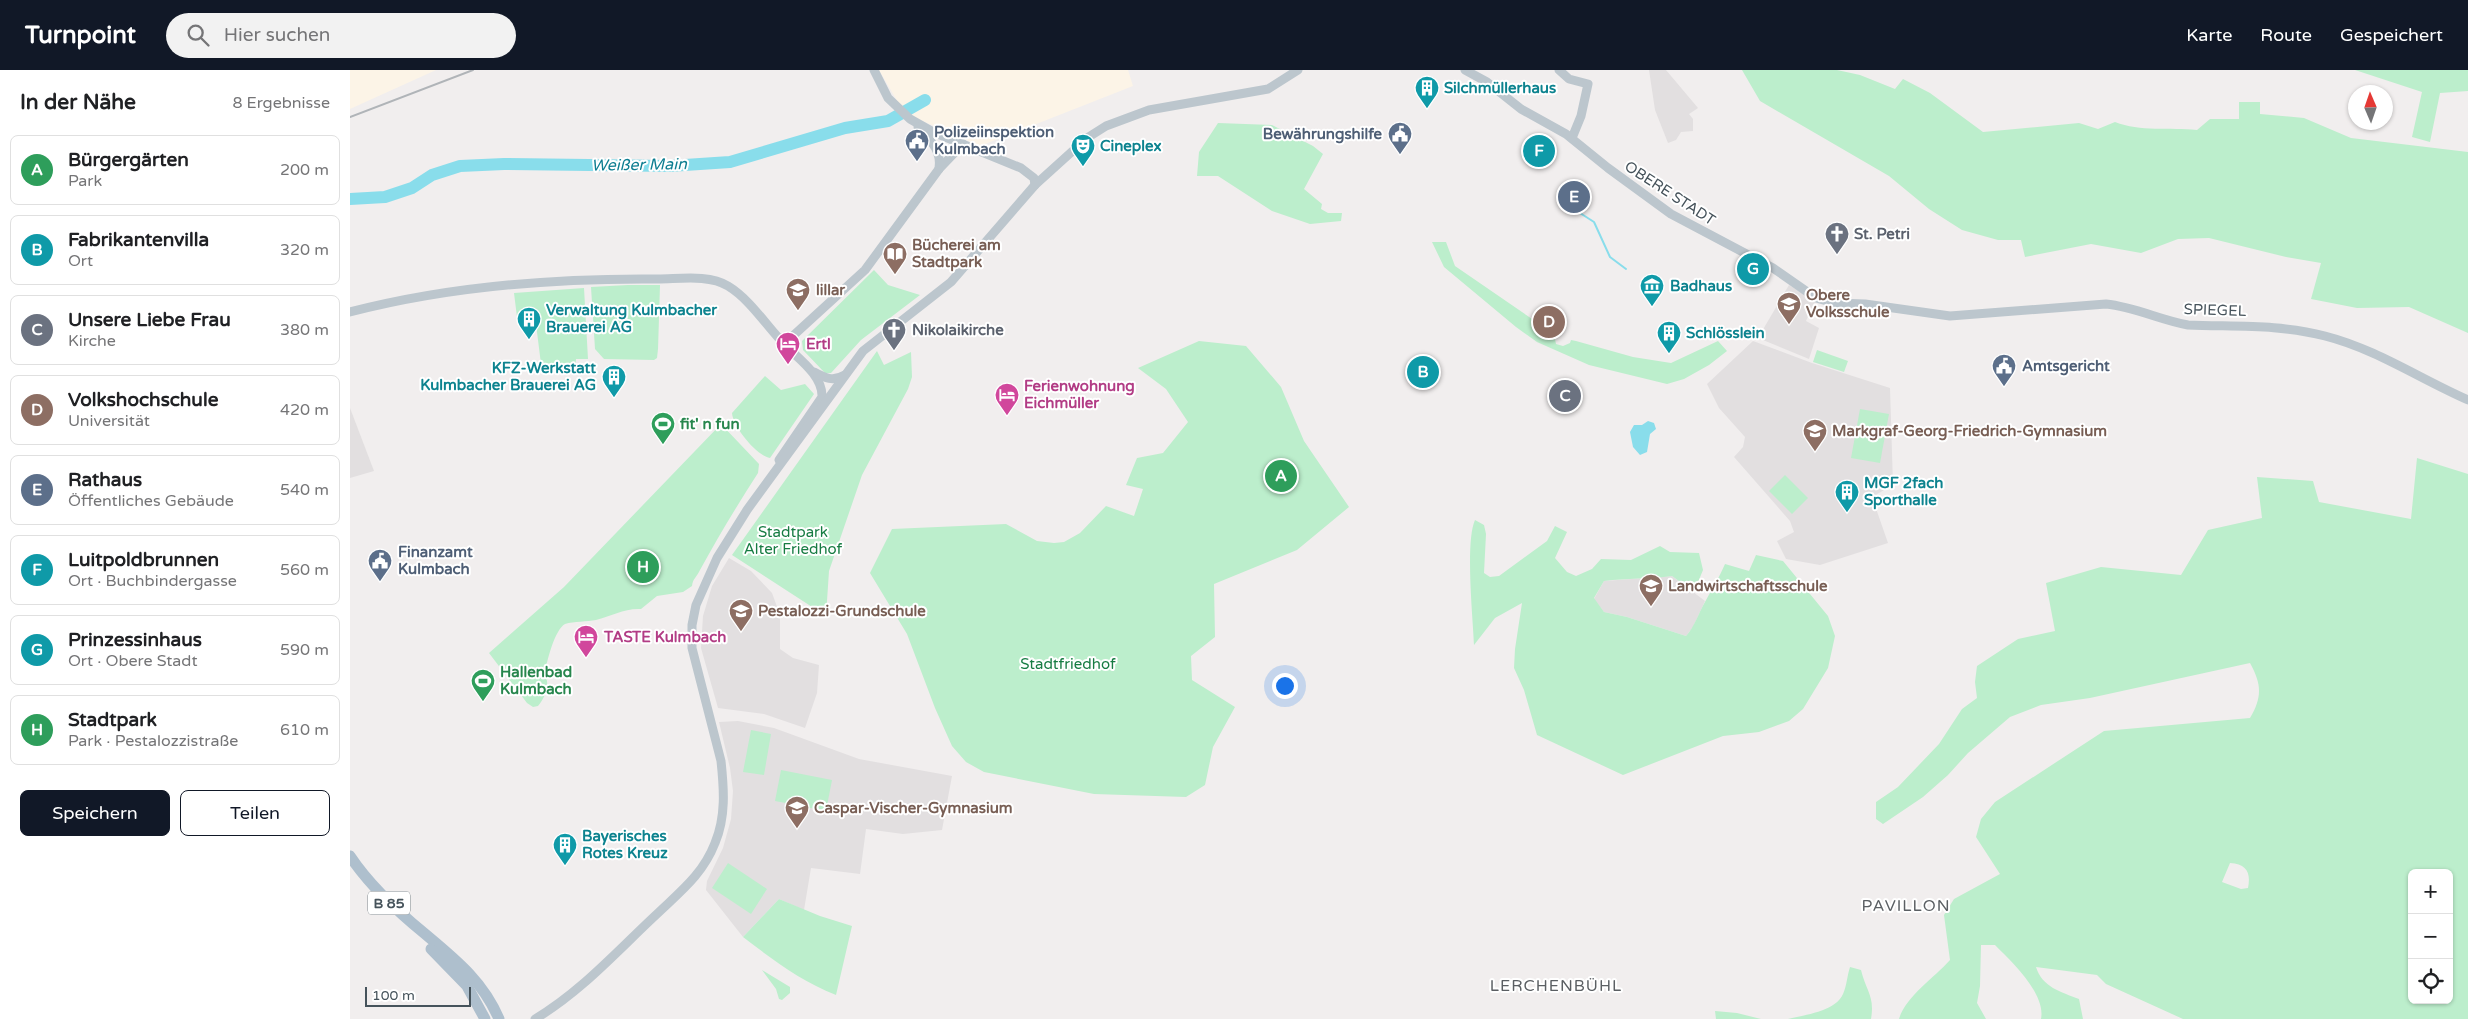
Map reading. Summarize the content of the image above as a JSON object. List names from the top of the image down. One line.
{"streets":{"main road":["B 85"],"street":["OBERE STADT","SPIEGEL"]},"crossings":[["OBERE STADT","SPIEGEL"]],"districts":["PAVILLON","LERCHENBÜHL"],"water":["Weißer Main"],"parks":["Stadtpark Alter Friedhof","Stadtfriedhof"],"places":{"building":["Silchmüllerhaus","Verwaltung Kulmbacher Brauerei AG","Schlösslein","KFZ-Werkstatt Kulmbacher Brauerei AG","MGF 2fach Sporthalle","Bayerisches Rotes Kreuz"],"public building":["Bewährungshilfe","Polizeiinspektion Kulmbach","Amtsgericht","Finanzamt Kulmbach"],"theatre":["Cineplex"],"church":["St. Petri","Nikolaikirche"],"library":["Bücherei am Stadtpark"],"museum":["Badhaus"],"school or university":["lillar","Obere Volksschule","Markgraf-Georg-Friedrich-Gymnasium","Landwirtschaftsschule","Pestalozzi-Grundschule","Caspar-Vischer-Gymnasium"],"hotel":["Ertl","Ferienwohnung Eichmüller","TASTE Kulmbach"],"sports":["fit' n fun","Hallenbad Kulmbach"]},"scale_bar":"100 m","north":"top","page":{"header":"Turnpoint","search":"Hier suchen","nav":["Karte","Route","Gespeichert"],"heading":["In der Nähe","8 Ergebnisse"],"pins":["F","E","G","D","B","C","A","H"],"list":[{"mark":"A","name":"Bürgergärten","note":"Park","value":"200 m"},{"mark":"B","name":"Fabrikantenvilla","note":"Ort","value":"320 m"},{"mark":"C","name":"Unsere Liebe Frau","note":"Kirche","value":"380 m"},{"mark":"D","name":"Volkshochschule","note":"Universität","value":"420 m"},{"mark":"E","name":"Rathaus","note":"Öffentliches Gebäude","value":"540 m"},{"mark":"F","name":"Luitpoldbrunnen","note":"Ort · Buchbindergasse","value":"560 m"},{"mark":"G","name":"Prinzessinhaus","note":"Ort · Obere Stadt","value":"590 m"},{"mark":"H","name":"Stadtpark","note":"Park · Pestalozzistraße","value":"610 m"}],"buttons":["Speichern","Teilen"],"map_buttons":["+","−"],"scale":"100 m"}}
